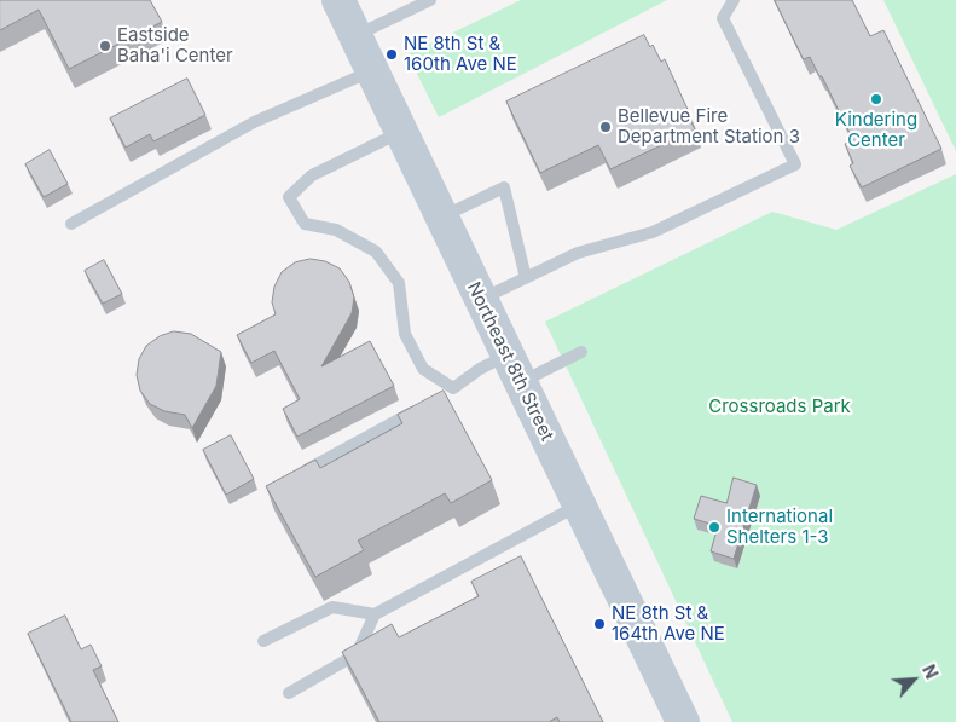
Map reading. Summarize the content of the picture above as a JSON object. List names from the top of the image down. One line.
{"streets":{"main road":["Northeast 8th Street"]},"parks":["Crossroads Park"],"places":["Eastside Baha'i Center","NE 8th St & 160th Ave NE","Kindering Center","Bellevue Fire Department Station 3","International Shelters 1-3","NE 8th St & 164th Ave NE"],"north":"top right"}
